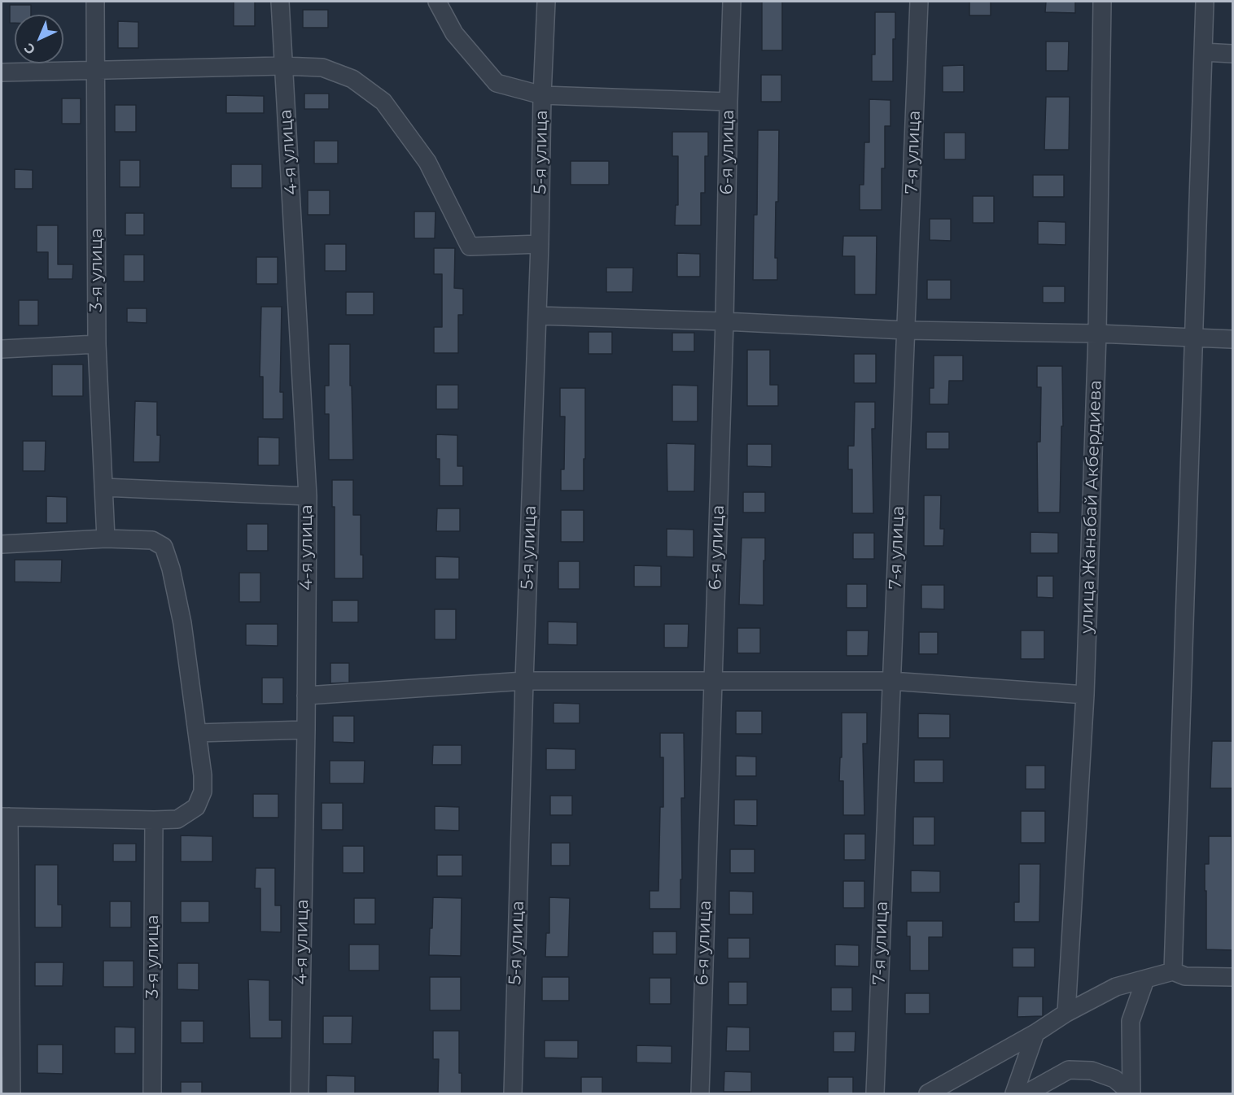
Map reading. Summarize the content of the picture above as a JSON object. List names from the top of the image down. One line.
{"streets":{"street":["4-я улица","5-я улица","6-я улица","7-я улица","3-я улица","улица Жанабай Акбердиева"]},"north":"bottom left"}
